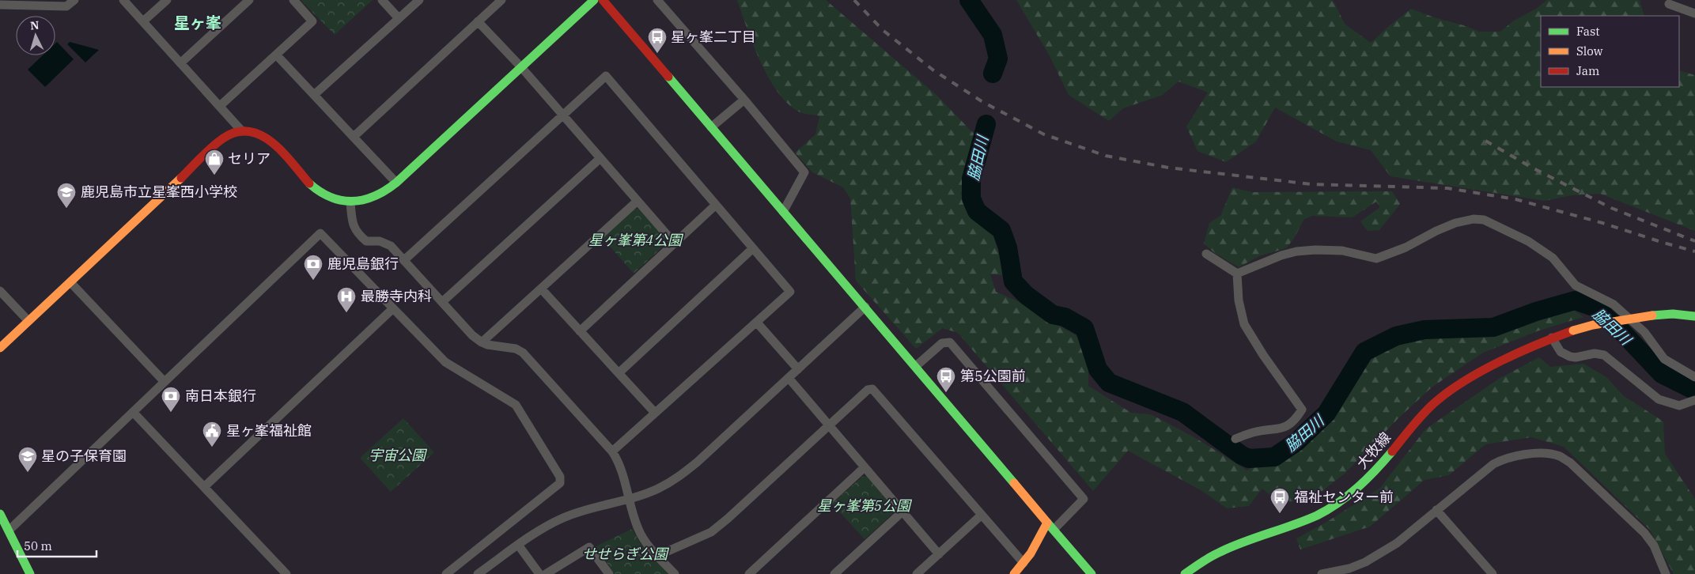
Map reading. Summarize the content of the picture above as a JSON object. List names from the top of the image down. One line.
{"streets":{"street":["大牧線"]},"districts":["星ヶ峯"],"water":["脇田川"],"parks":["星ヶ峯第4公園","宇宙公園","星ヶ峯第5公園","せせらぎ公園"],"places":{"bus stop":["星ヶ峯二丁目","第5公園前","福祉センター前"],"shop":["セリア"],"school or university":["鹿児島市立星峯西小学校","星の子保育園"],"bank":["鹿児島銀行","南日本銀行"],"hospital":["最勝寺内科"],"public building":["星ヶ峯福祉館"]},"legend":["Fast","Slow","Jam"],"scale_bar":"50 m","north":"top"}
